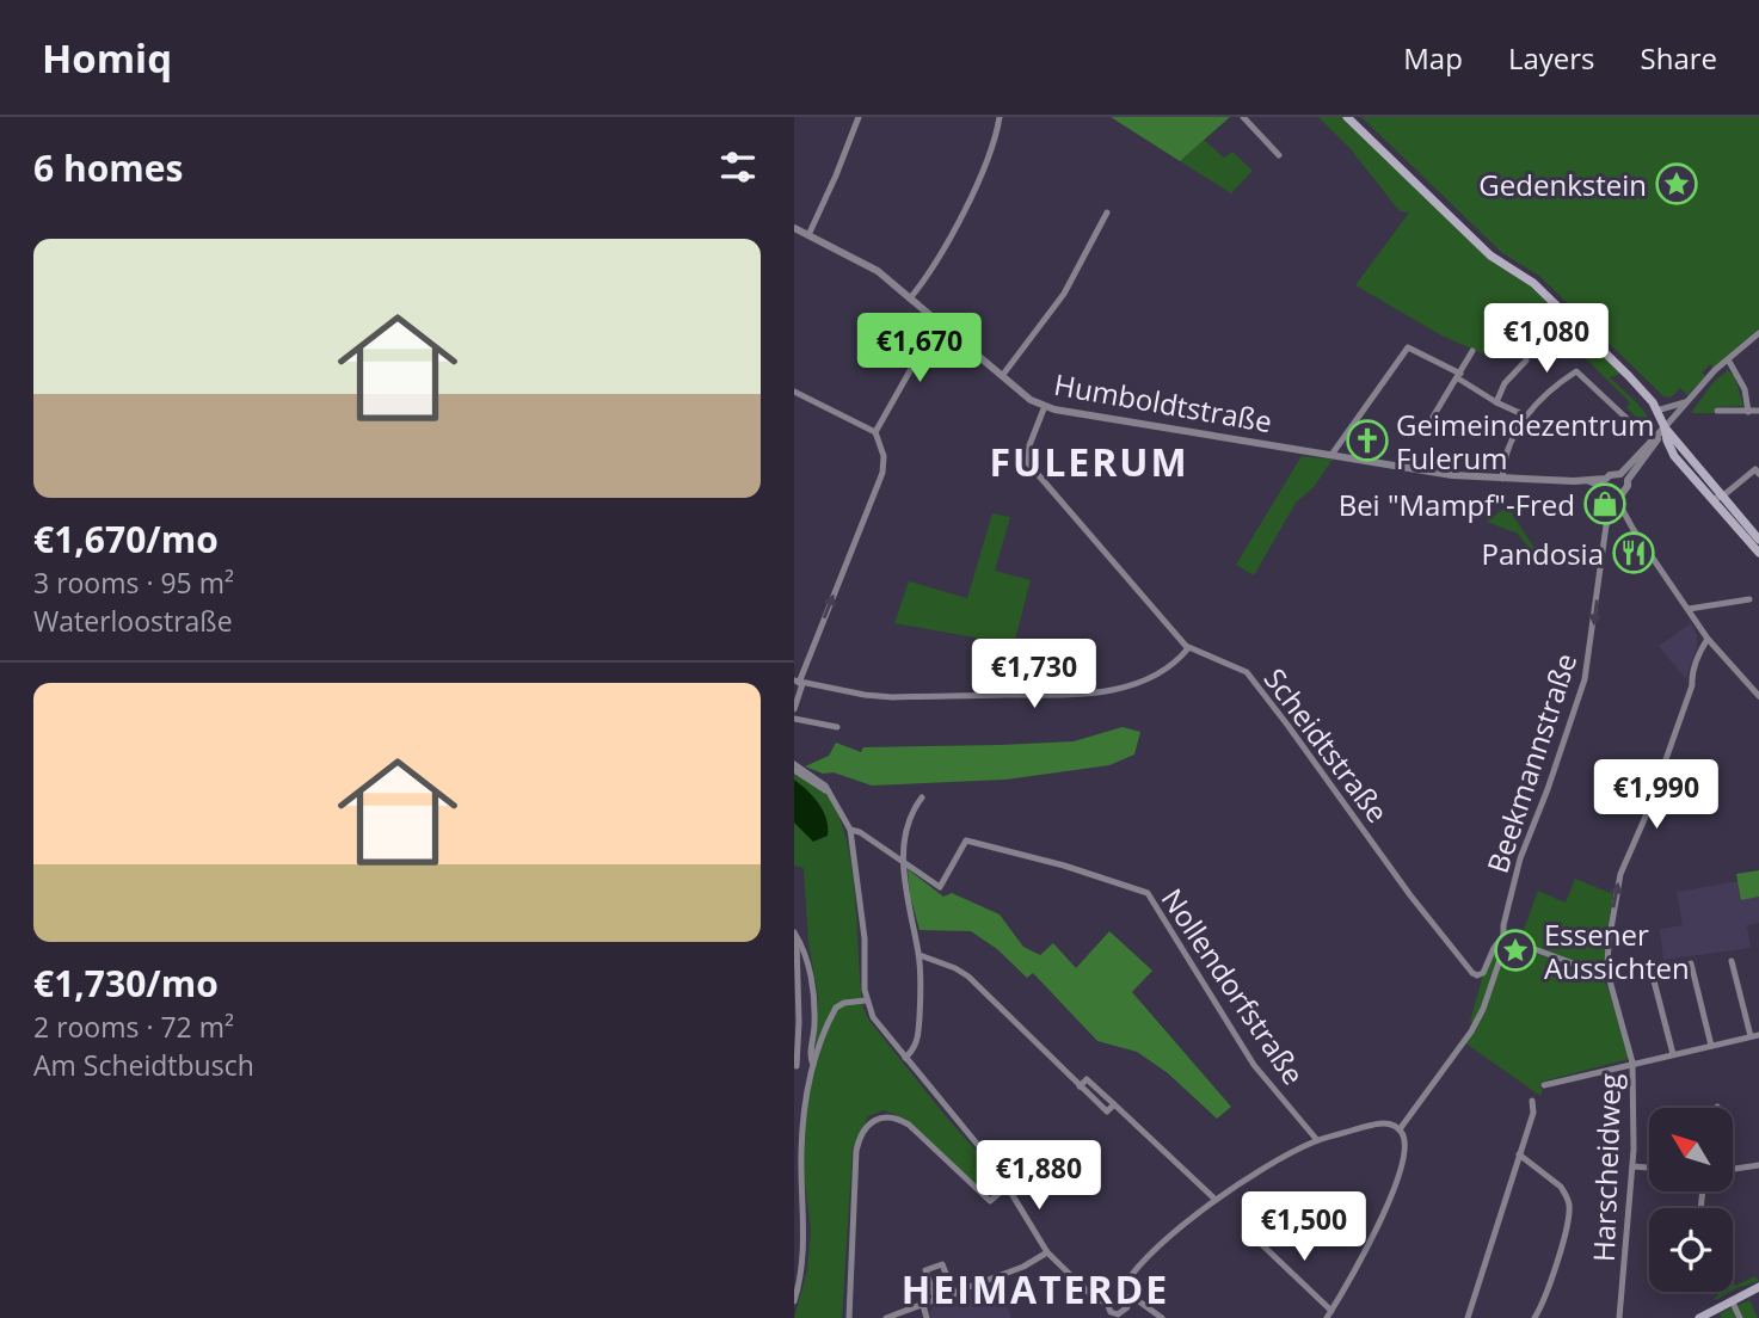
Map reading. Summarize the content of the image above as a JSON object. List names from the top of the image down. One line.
{"streets":{"street":["Humboldtstraße","Scheidtstraße","Beekmannstraße","Nollendorfstraße","Harscheidweg"]},"crossings":[["Humboldtstraße","Scheidtstraße"],["Humboldtstraße","Beekmannstraße"],["Humboldtstraße","Harscheidweg"],["Scheidtstraße","Beekmannstraße"]],"one_way":["Beekmannstraße","Harscheidweg"],"districts":["FULERUM","HEIMATERDE"],"places":{"place":["Gedenkstein","Essener Aussichten"],"church":["Geimeindezentrum Fulerum"],"shop":["Bei \"Mampf\"-Fred"],"restaurant":["Pandosia"]},"north":"top left","page":{"header":"Homiq","nav":["Map","Layers","Share"],"heading":"6 homes","list":[{"name":"€1,670/mo","note":"3 rooms · 95 m² · Waterloostraße"},{"name":"€1,730/mo","note":"2 rooms · 72 m² · Am Scheidtbusch"}],"price":["€1,080","€1,670","€1,730","€1,990","€1,880","€1,500"]}}
